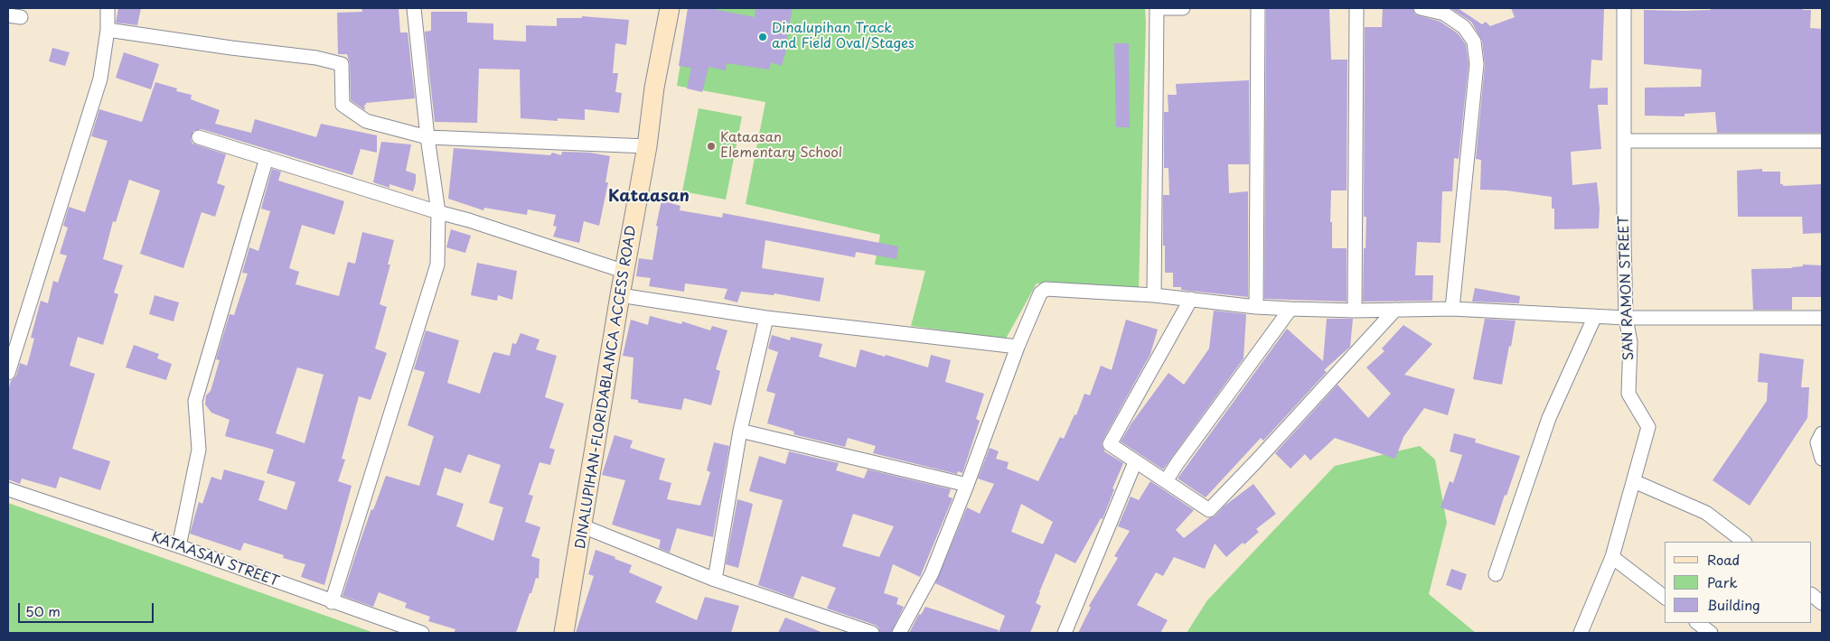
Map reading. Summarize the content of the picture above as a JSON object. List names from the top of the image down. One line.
{"streets":{"main road":["DINALUPIHAN-FLORIDABLANCA ACCESS ROAD"],"street":["SAN RAMON STREET","KATAASAN STREET"]},"districts":["Kataasan"],"places":["Dinalupihan Track and Field Oval/Stages","Kataasan Elementary School"],"legend":["Road","Park","Building"],"scale_bar":"50 m"}
